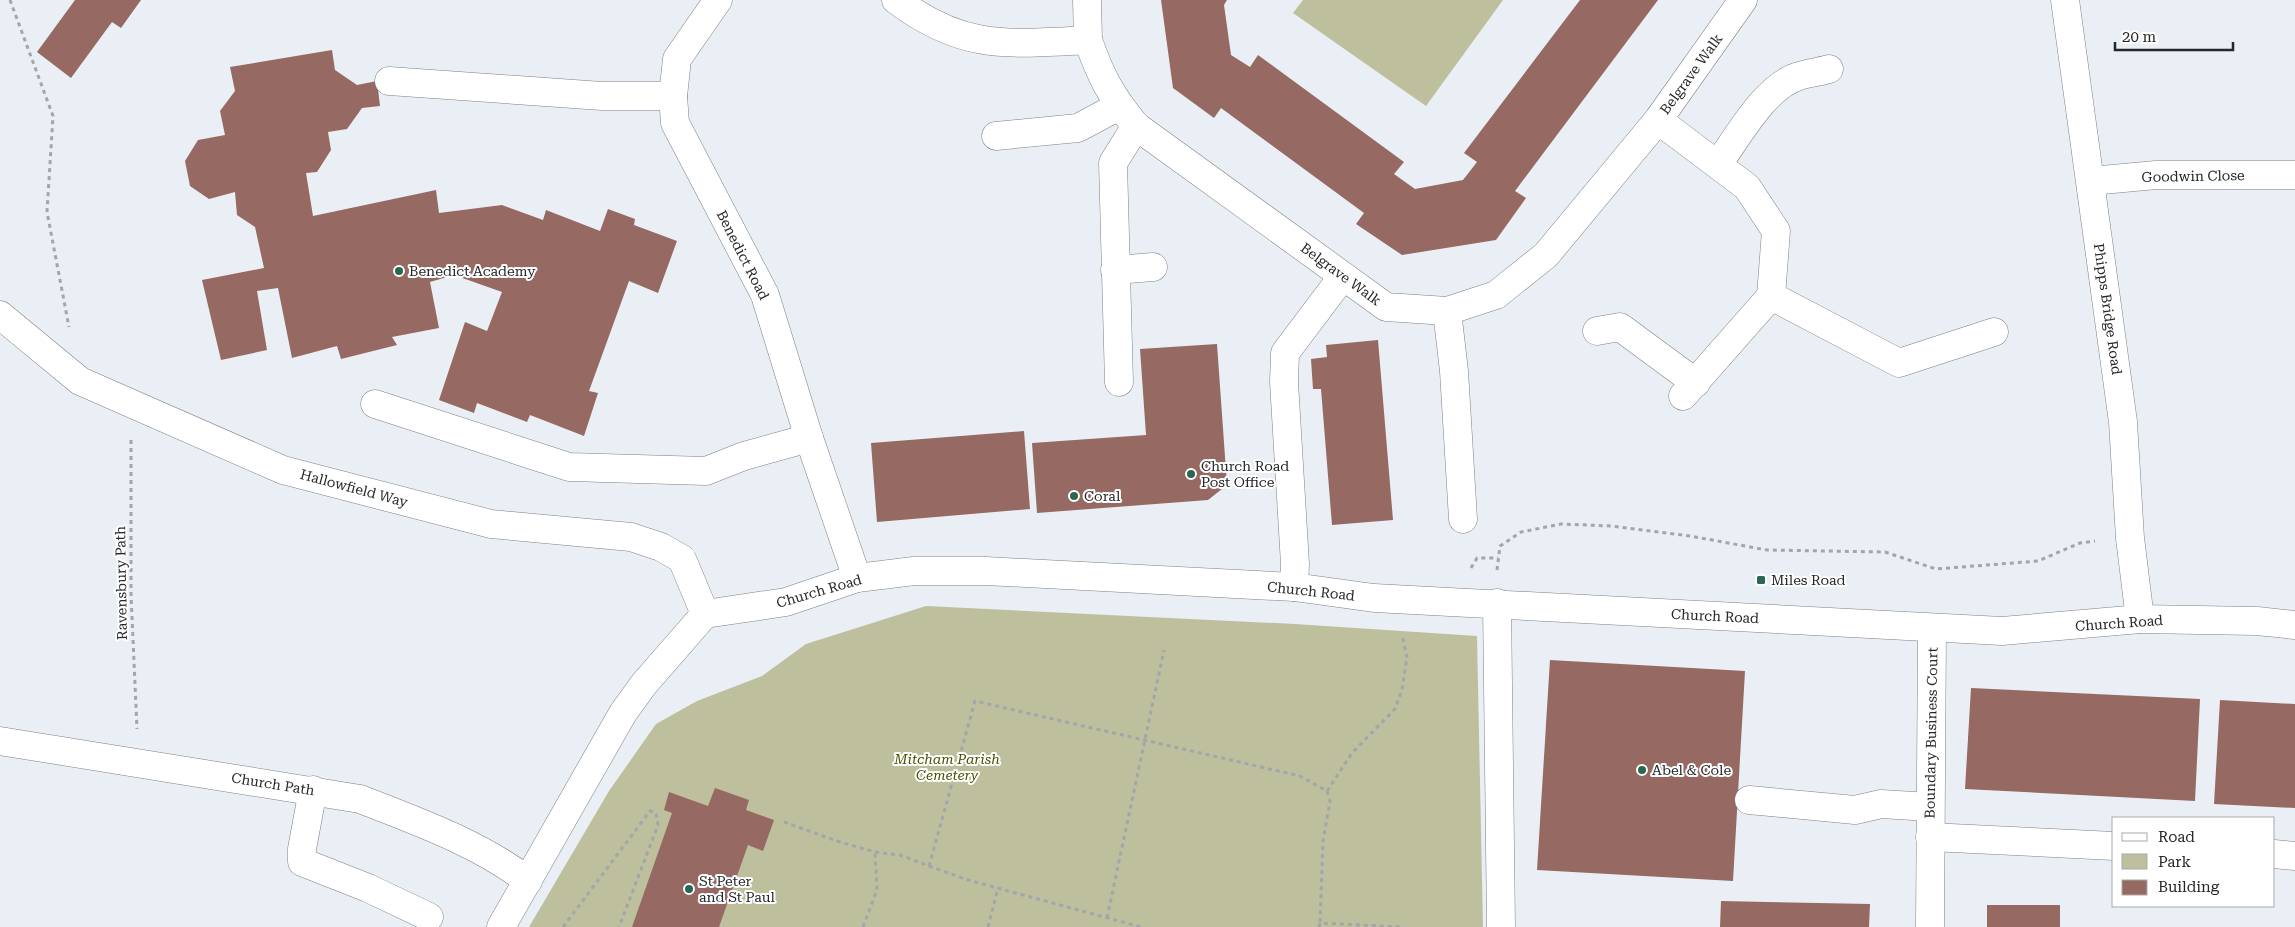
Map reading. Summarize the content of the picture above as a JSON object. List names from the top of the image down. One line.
{"streets":{"street":["Belgrave Walk","Goodwin Close","Benedict Road","Phipps Bridge Road","Hallowfield Way","Church Road","Boundary Business Court","Church Path"],"path":["Ravensbury Path"]},"crossings":[["Goodwin Close","Phipps Bridge Road"],["Benedict Road","Church Road"],["Phipps Bridge Road","Church Road"],["Hallowfield Way","Ravensbury Path"],["Hallowfield Way","Church Road"],["Ravensbury Path","Church Path"],["Church Road","Boundary Business Court"]],"parks":["Mitcham Parish Cemetery"],"places":{"other":["Benedict Academy","Church Road Post Office","Coral","Abel & Cole","St Peter and St Paul"],"transit":["Miles Road"]},"legend":["Road","Park","Building"],"scale_bar":"20 m"}
